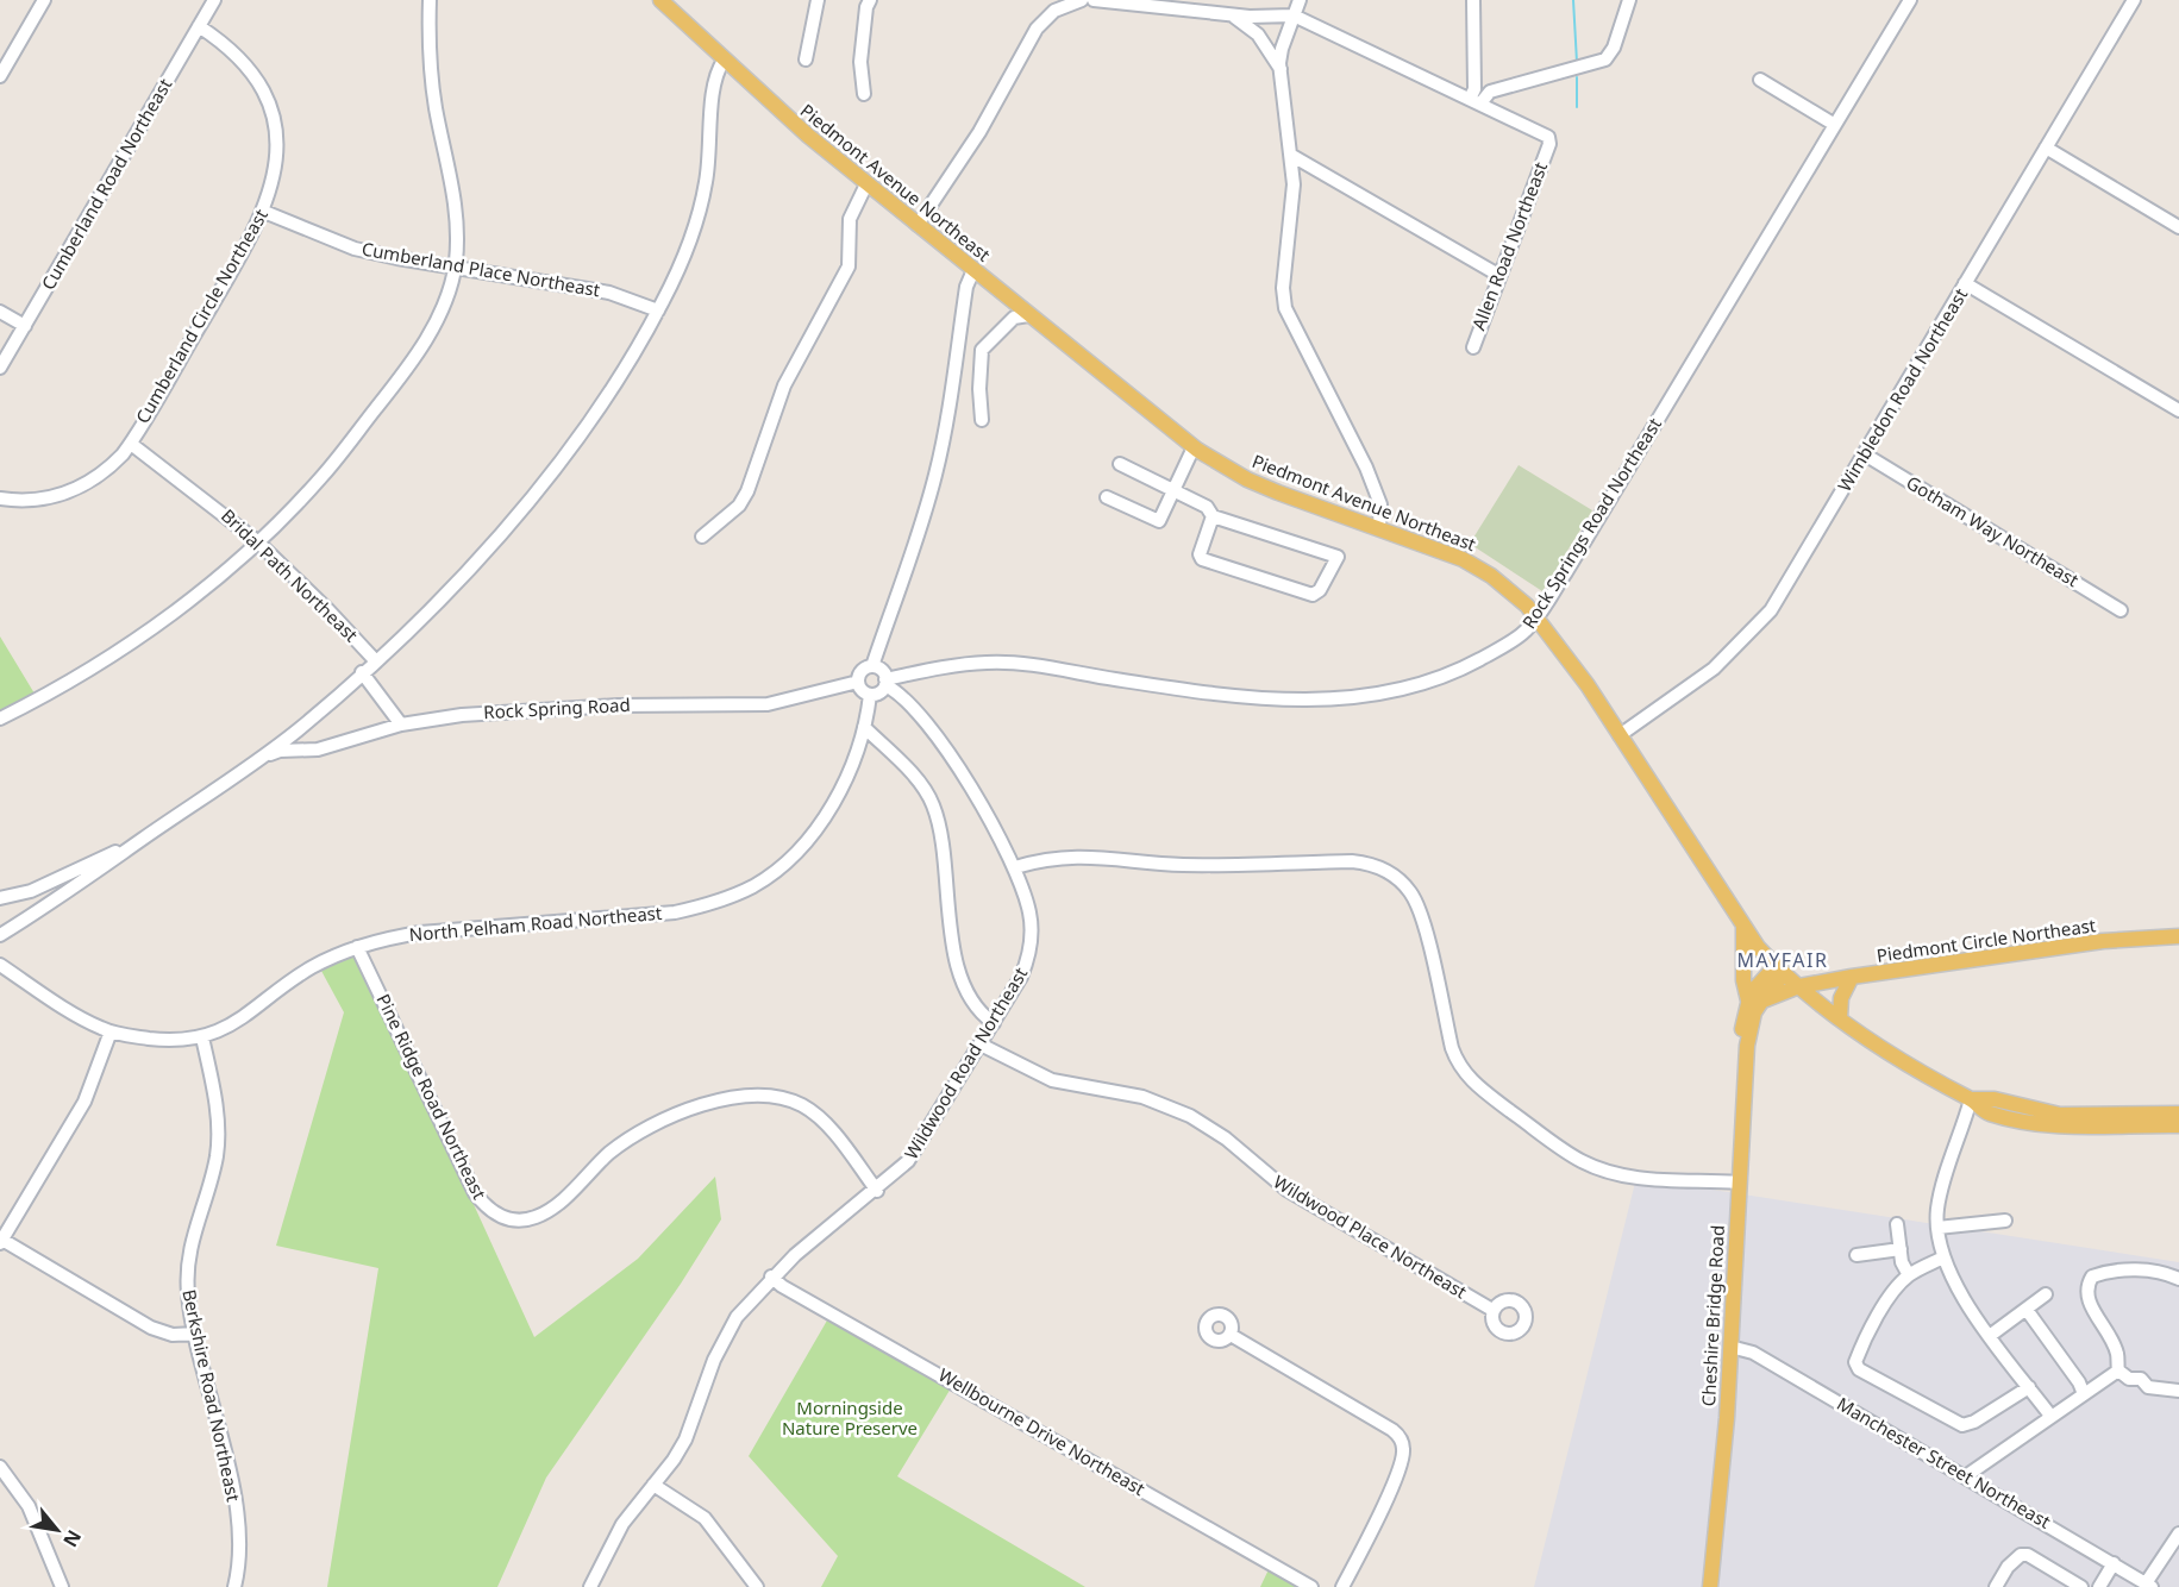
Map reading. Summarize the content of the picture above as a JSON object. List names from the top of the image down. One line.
{"streets":{"main road":["Piedmont Avenue Northeast","Piedmont Circle Northeast","Cheshire Bridge Road"],"street":["Cumberland Road Northeast","Allen Road Northeast","Cumberland Place Northeast","Cumberland Circle Northeast","Wimbledon Road Northeast","Rock Springs Road Northeast","Gotham Way Northeast","Bridal Path Northeast","Rock Spring Road","North Pelham Road Northeast","Wildwood Road Northeast","Pine Ridge Road Northeast","Wildwood Place Northeast","Berkshire Road Northeast","Wellbourne Drive Northeast","Manchester Street Northeast"]},"crossings":[["Piedmont Avenue Northeast","Wimbledon Road Northeast"],["Piedmont Avenue Northeast","Rock Springs Road Northeast"],["Piedmont Avenue Northeast","Piedmont Circle Northeast"],["Cumberland Road Northeast","Cumberland Circle Northeast"],["Cumberland Place Northeast","Cumberland Circle Northeast"],["Cumberland Circle Northeast","Bridal Path Northeast"],["Wimbledon Road Northeast","Gotham Way Northeast"],["Rock Springs Road Northeast","Rock Spring Road"],["Rock Springs Road Northeast","North Pelham Road Northeast"],["Rock Springs Road Northeast","Wildwood Road Northeast"],["Rock Spring Road","North Pelham Road Northeast"],["Rock Spring Road","Wildwood Road Northeast"],["North Pelham Road Northeast","Wildwood Road Northeast"],["North Pelham Road Northeast","Pine Ridge Road Northeast"],["North Pelham Road Northeast","Berkshire Road Northeast"],["Piedmont Circle Northeast","Cheshire Bridge Road"],["Wildwood Road Northeast","Pine Ridge Road Northeast"],["Wildwood Road Northeast","Wildwood Place Northeast"],["Wildwood Road Northeast","Wellbourne Drive Northeast"],["Cheshire Bridge Road","Manchester Street Northeast"]],"districts":["MAYFAIR"],"parks":["Morningside Nature Preserve"],"north":"bottom right"}
